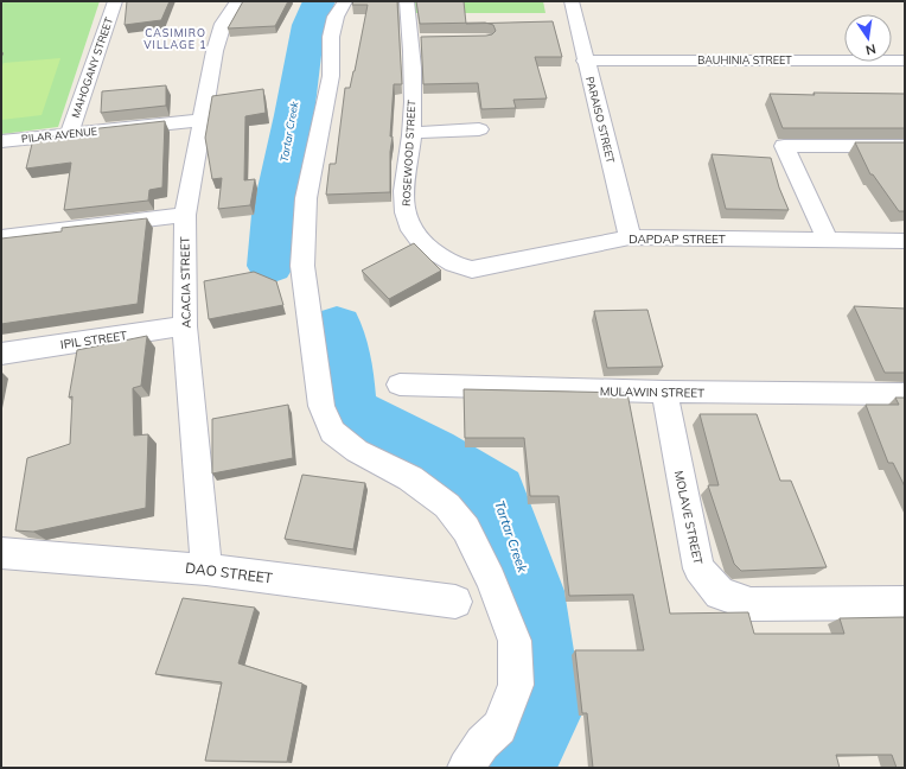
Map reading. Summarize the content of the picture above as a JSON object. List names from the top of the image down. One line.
{"streets":{"street":["BAUHINIA STREET","MAHOGANY STREET","PARAISO STREET","PILAR AVENUE","ROSEWOOD STREET","DAPDAP STREET","ACACIA STREET","IPIL STREET","MULAWIN STREET","MOLAVE STREET","DAO STREET"]},"crossings":[["BAUHINIA STREET","PARAISO STREET"],["MAHOGANY STREET","PILAR AVENUE"],["PARAISO STREET","DAPDAP STREET"],["PILAR AVENUE","ACACIA STREET"],["ROSEWOOD STREET","DAPDAP STREET"],["ACACIA STREET","IPIL STREET"],["ACACIA STREET","DAO STREET"],["MULAWIN STREET","MOLAVE STREET"]],"districts":["CASIMIRO VILLAGE 1"],"water":["Tartar Creek"],"north":"bottom"}
